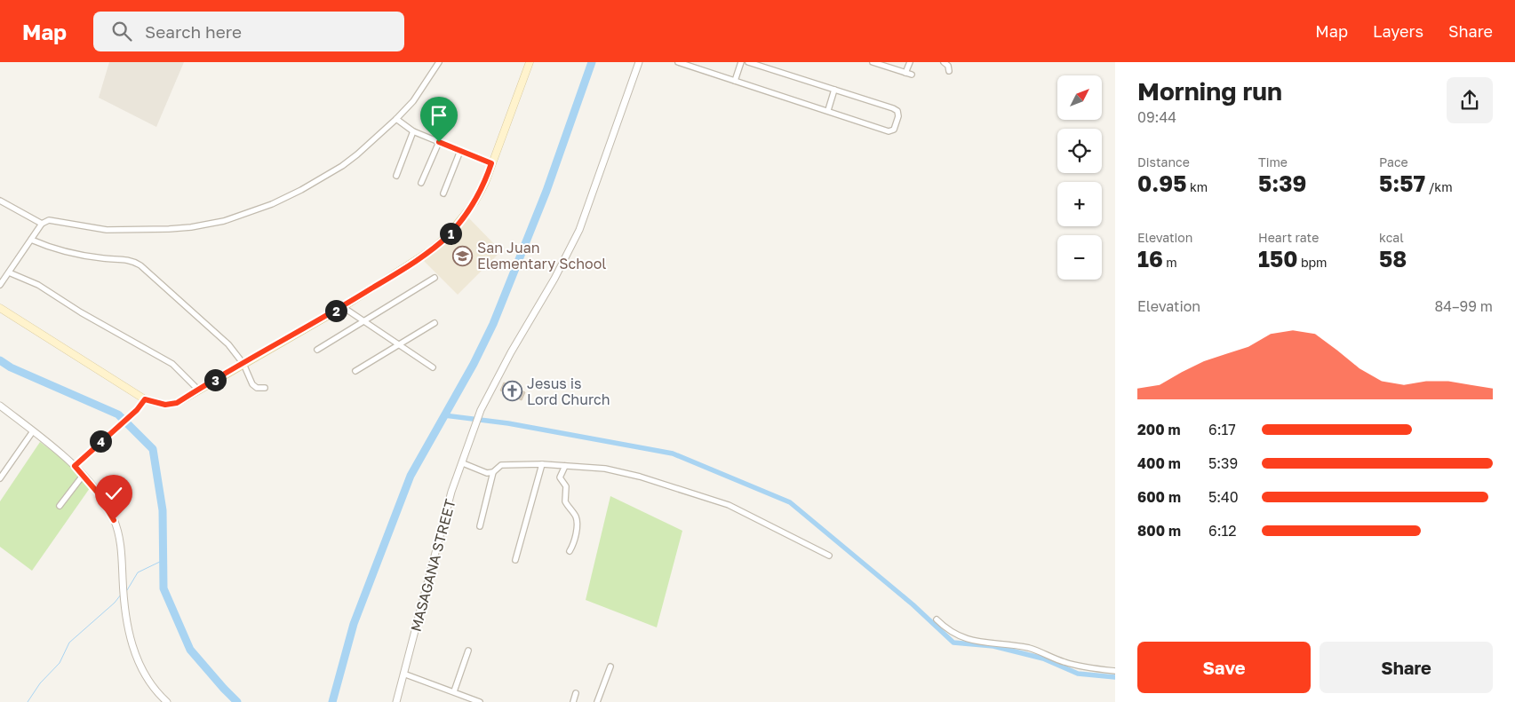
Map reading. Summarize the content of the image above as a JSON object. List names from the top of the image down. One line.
{"streets":{"street":["MASAGANA STREET"]},"places":{"school or university":["San Juan Elementary School"],"church":["Jesus is Lord Church"]},"north":"top right","page":{"header":"Map","search":"Search here","nav":["Map","Layers","Share"],"heading":["Morning run","09:44"],"map_buttons":["+","−"],"stats":[["Distance","0.95 km"],["Time","5:39"],["Pace","5:57 /km"],["Elevation","16 m"],["Heart rate","150 bpm"],["kcal","58"]],"pins":["1","2","3","4"],"chart":["Elevation","84–99 m"],"list":[{"name":"200 m","note":"6:17"},{"name":"400 m","note":"5:39"},{"name":"600 m","note":"5:40"},{"name":"800 m","note":"6:12"}],"buttons":["Save","Share"]}}
